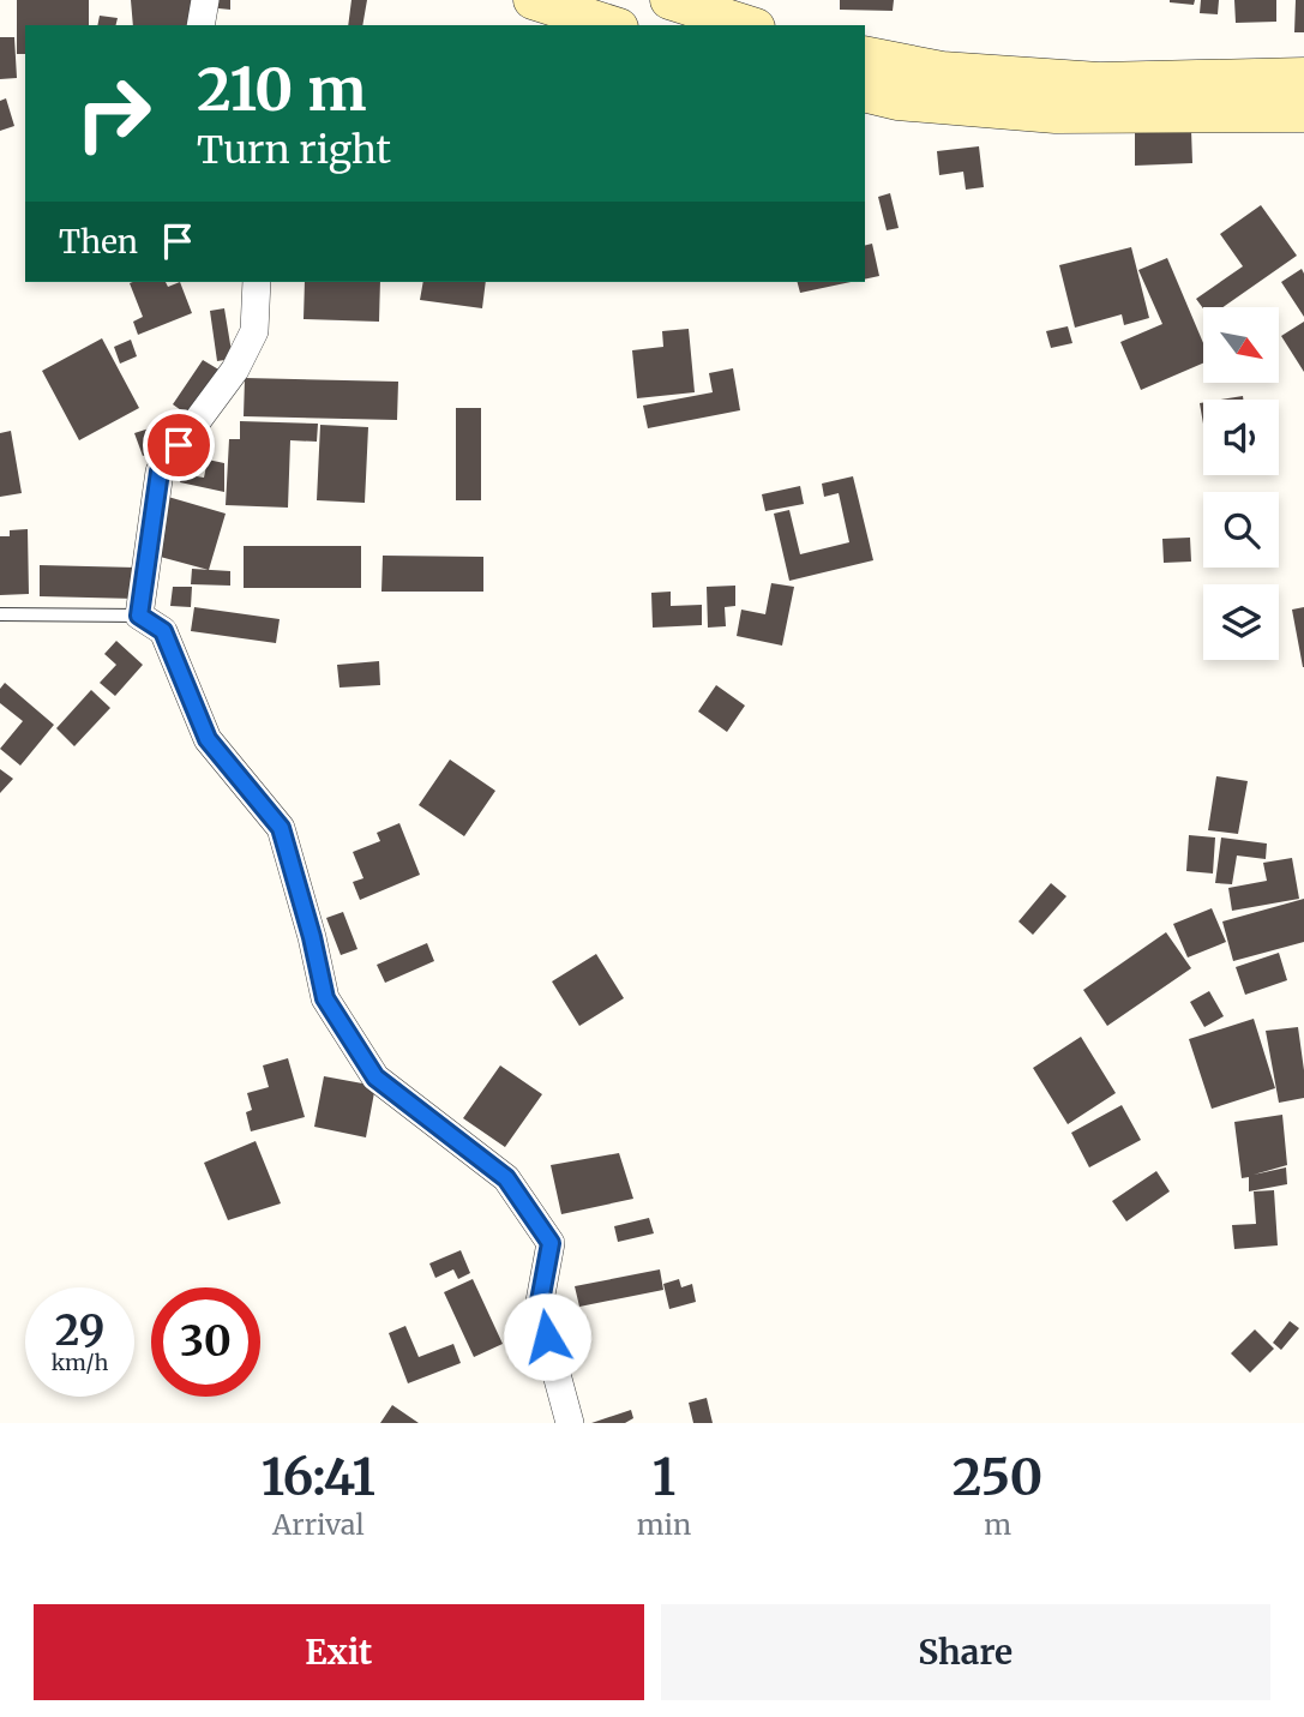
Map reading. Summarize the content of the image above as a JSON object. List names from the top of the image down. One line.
{"north":"bottom right","page":{"turn":["210 m","Turn right"],"then":"Then","speed":"29 km/h","limit":"30","eta":["16:41","Arrival","1","min","250","m"],"buttons":["Exit","Share"]}}
